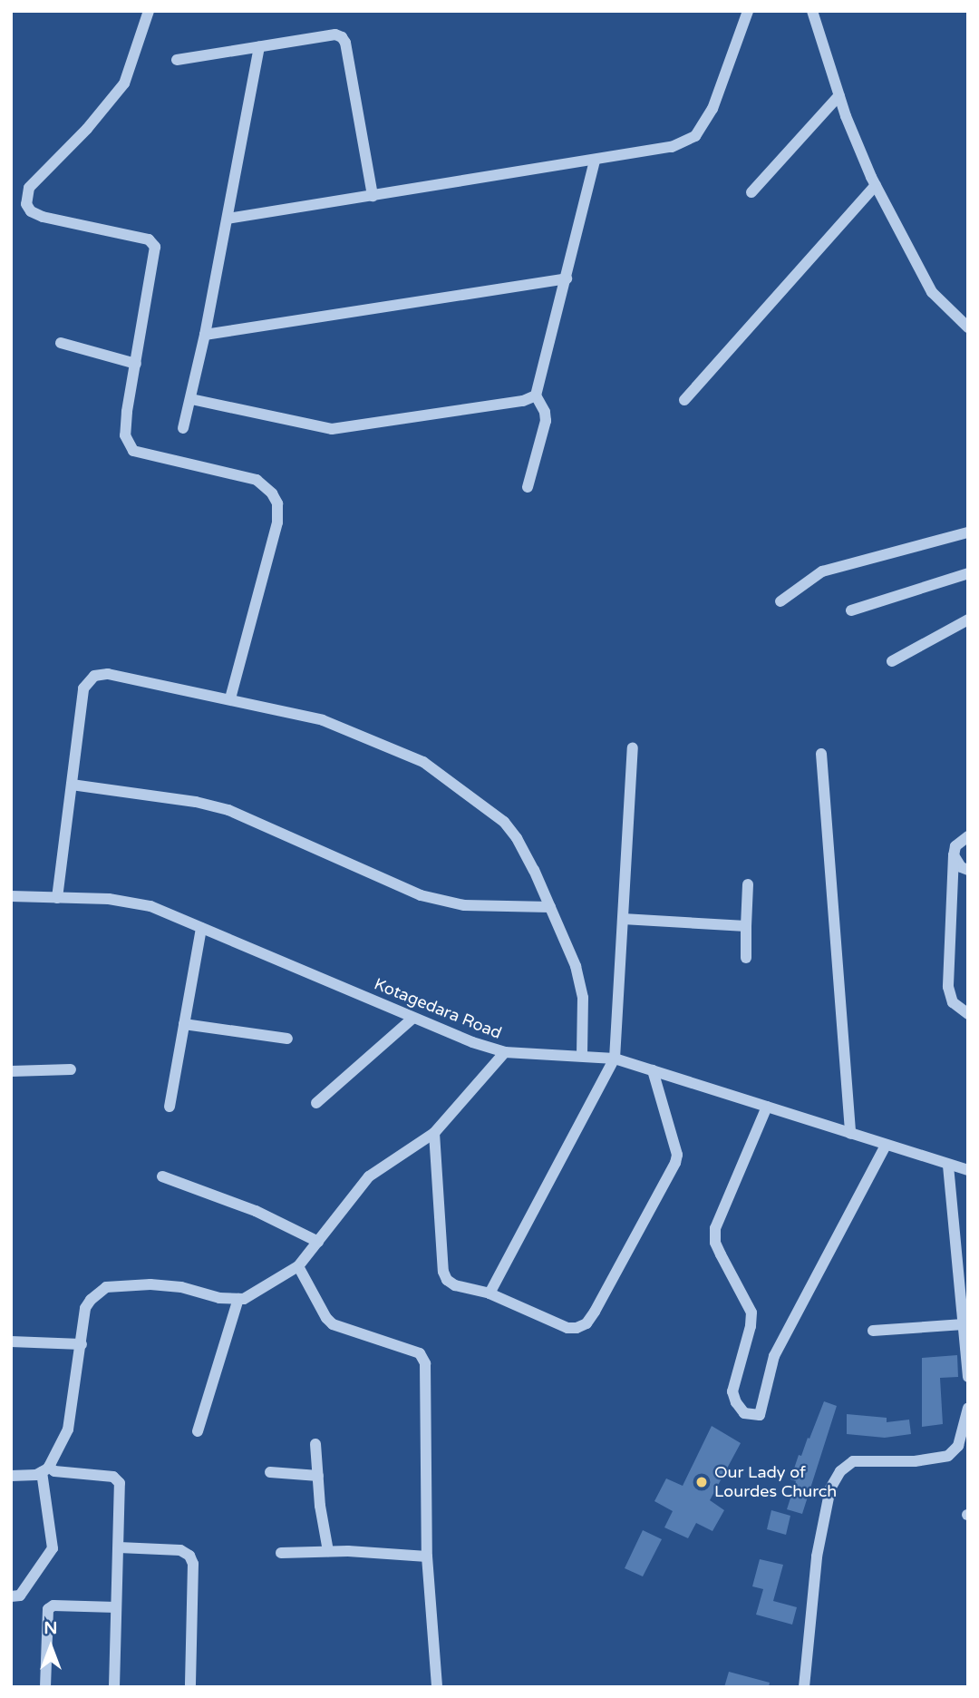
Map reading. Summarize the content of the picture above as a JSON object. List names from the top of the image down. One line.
{"streets":{"street":["Kotagedara Road"]},"places":["Our Lady of Lourdes Church"],"north":"top"}
